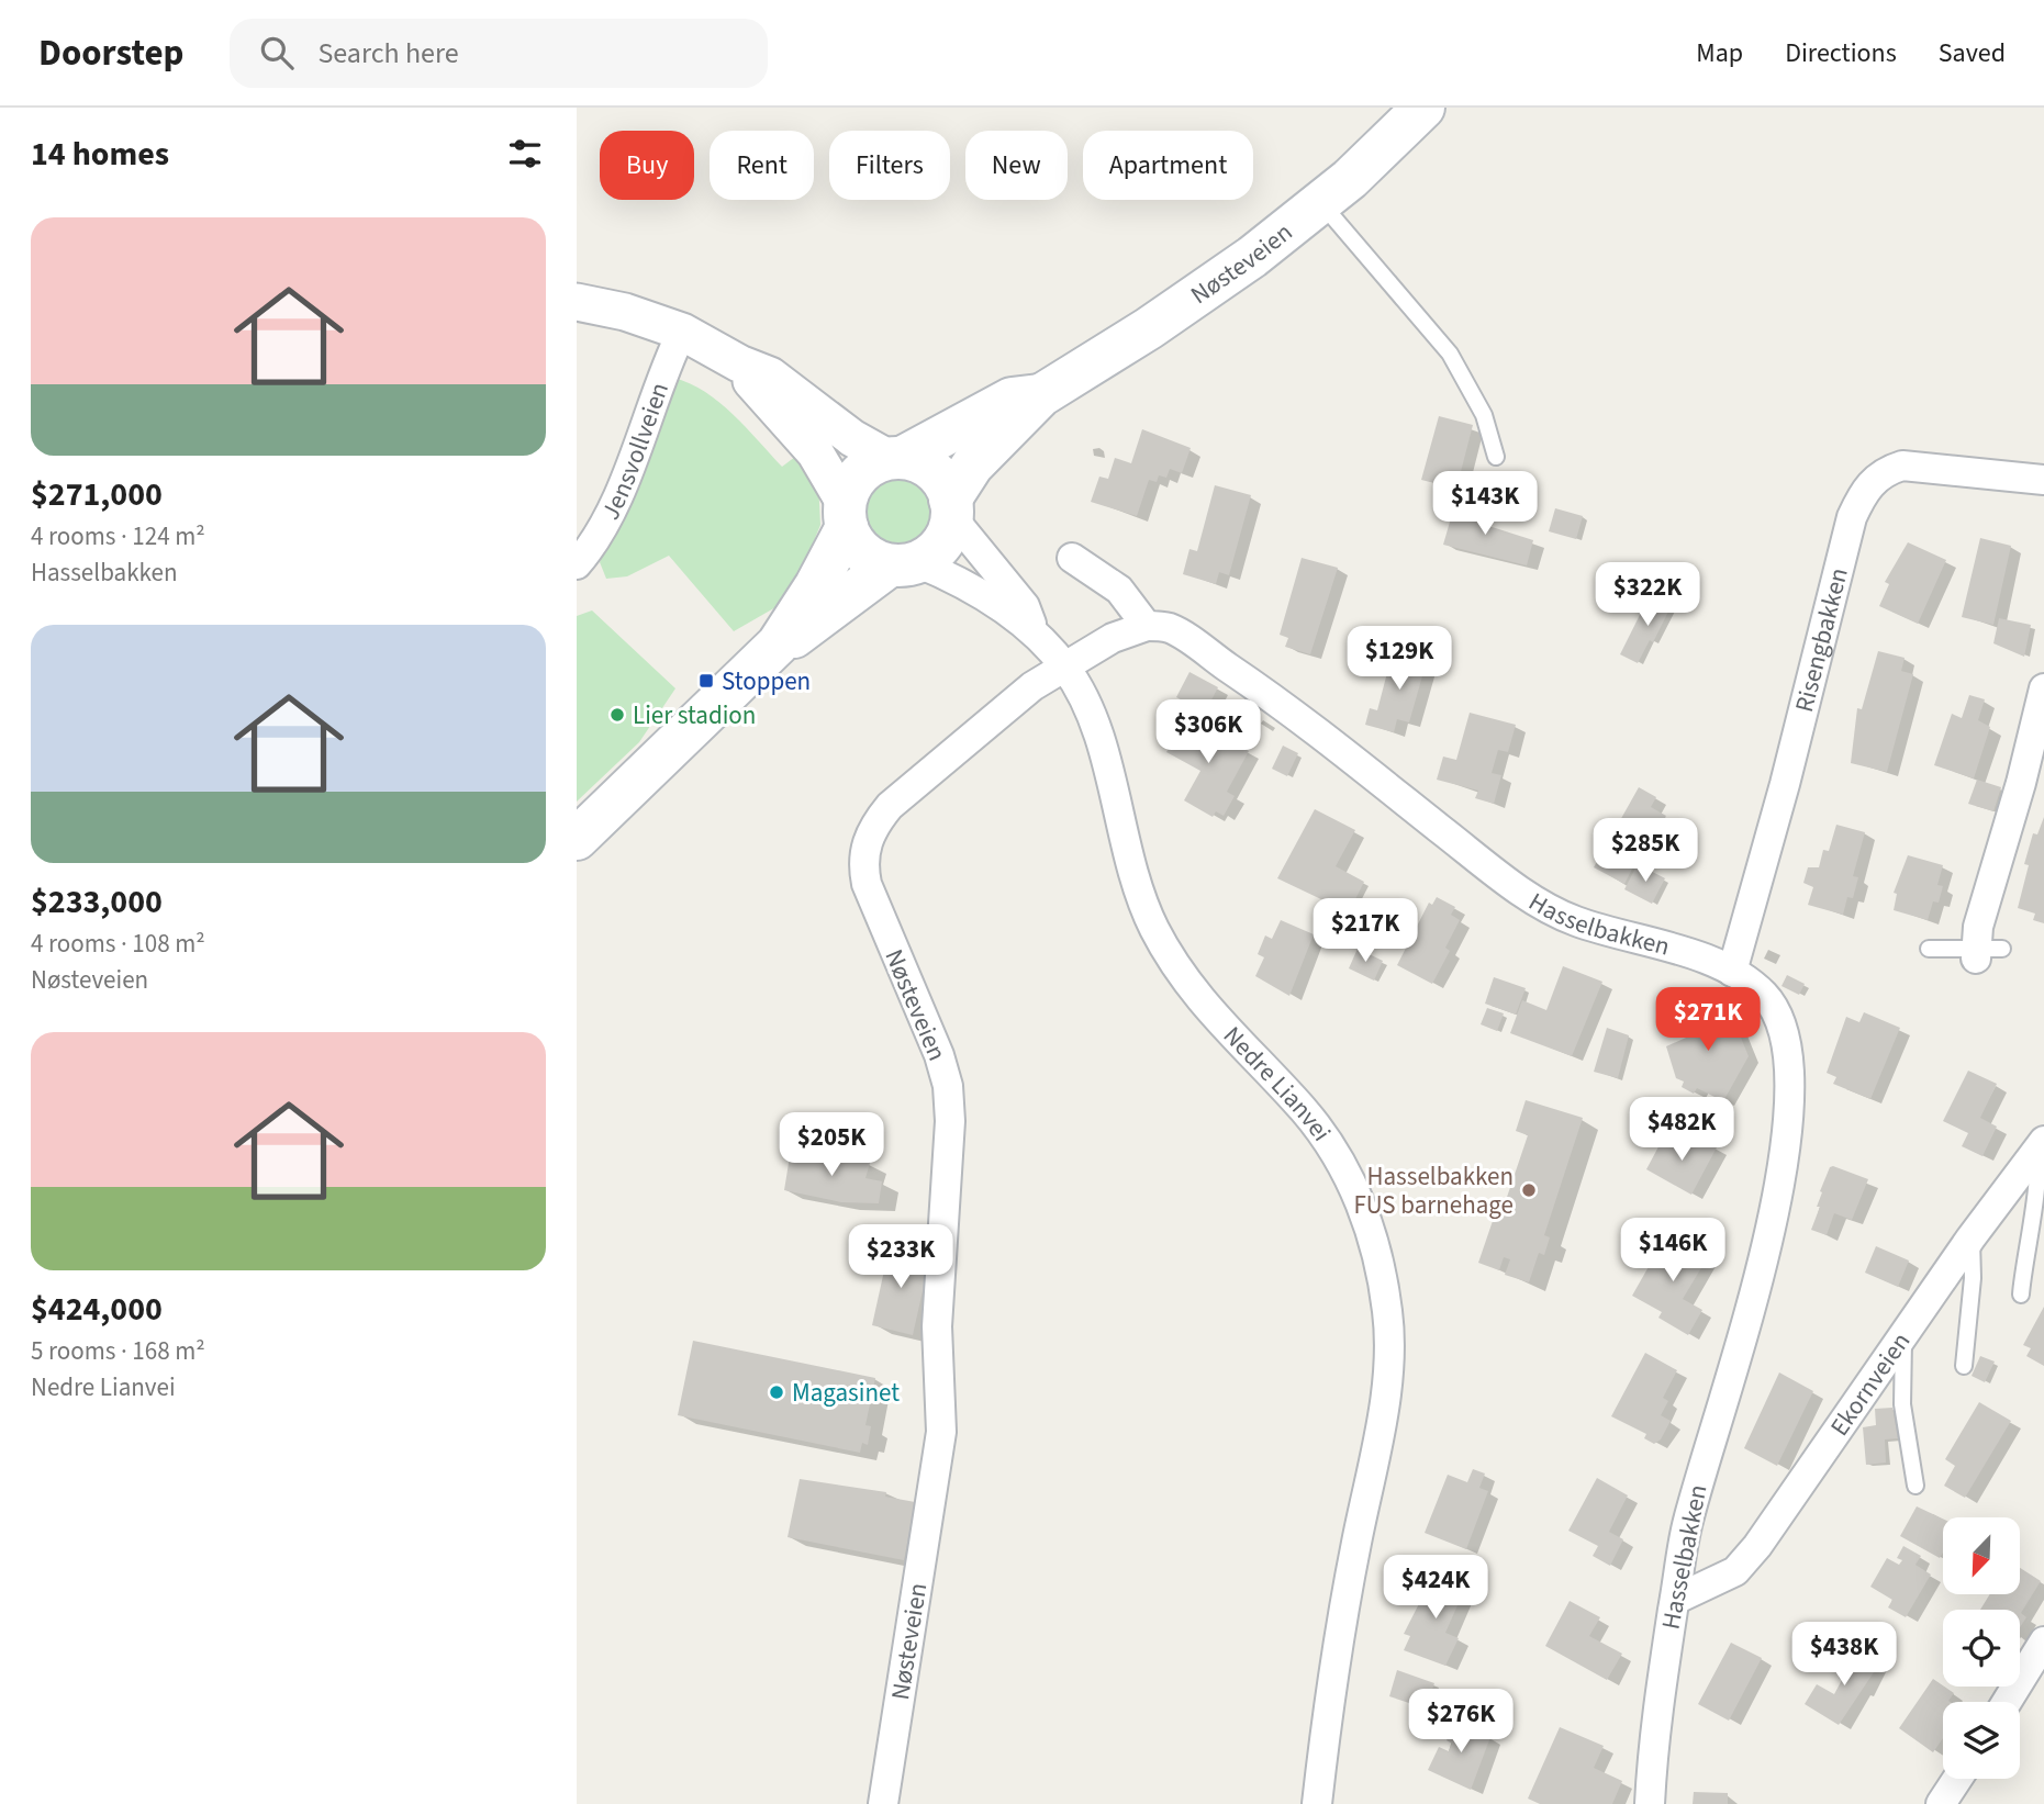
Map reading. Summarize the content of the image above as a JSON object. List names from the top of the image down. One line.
{"streets":{"main road":["Nøsteveien"],"street":["Jensvollveien","Risengbakken","Hasselbakken","Nedre Lianvei","Ekornveien"]},"crossings":[["Nøsteveien","Nedre Lianvei"],["Risengbakken","Hasselbakken"],["Hasselbakken","Ekornveien"]],"places":{"transit":["Stoppen"],"other":["Lier stadion","Hasselbakken FUS barnehage","Magasinet"]},"north":"bottom left","page":{"header":"Doorstep","search":"Search here","nav":["Map","Directions","Saved"],"heading":"14 homes","chip":["Buy","Rent","Filters","New","Apartment"],"list":[{"name":"$271,000","note":"4 rooms · 124 m² · Hasselbakken"},{"name":"$233,000","note":"4 rooms · 108 m² · Nøsteveien"},{"name":"$424,000","note":"5 rooms · 168 m² · Nedre Lianvei"}],"price":["$143K","$322K","$129K","$306K","$285K","$217K","$271K","$482K","$205K","$146K","$233K","$424K","$438K","$276K"]}}
